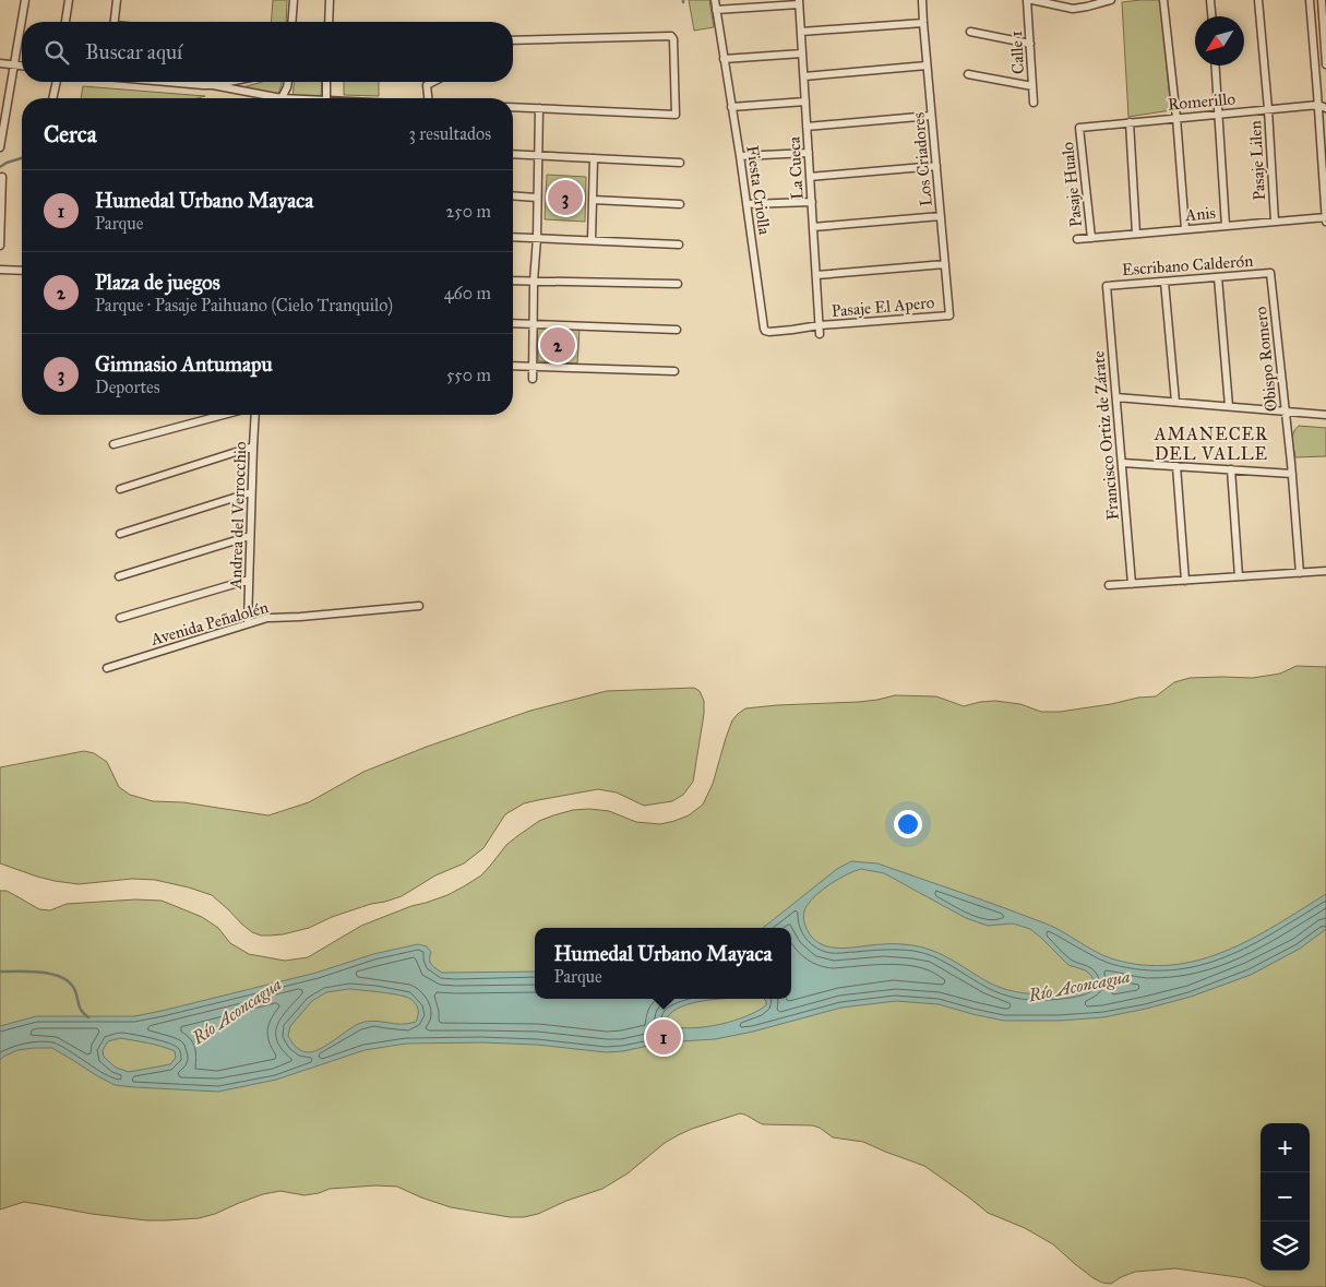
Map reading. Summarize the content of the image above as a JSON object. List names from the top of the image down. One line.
{"streets":{"street":["Calle 1","Romerillo","Los Criadores","Pasaje Lilen","La Cueca","Pasaje Hualo","Fiesta Criolla","Anis","Escribano Calderón","Pasaje El Apero","Obispo Romero","Francisco Ortiz de Zárate","Andrea del Verrocchio","Avenida Peñalolén"]},"crossings":[["Romerillo","Pasaje Lilen"],["Romerillo","Pasaje Hualo"],["Los Criadores","Pasaje El Apero"],["Pasaje Lilen","Anis"],["La Cueca","Fiesta Criolla"],["La Cueca","Pasaje El Apero"],["Pasaje Hualo","Anis"],["Fiesta Criolla","Pasaje El Apero"],["Escribano Calderón","Obispo Romero"],["Escribano Calderón","Francisco Ortiz de Zárate"],["Andrea del Verrocchio","Avenida Peñalolén"]],"districts":["AMANECER DEL VALLE"],"water":["Río Aconcagua"],"north":"bottom left","page":{"search":"Buscar aquí","heading":["Cerca","3 resultados"],"list":[{"mark":"1","name":"Humedal Urbano Mayaca","note":"Parque","value":"250 m"},{"mark":"2","name":"Plaza de juegos","note":"Parque · Pasaje Paihuano (Cielo Tranquilo)","value":"460 m"},{"mark":"3","name":"Gimnasio Antumapu","note":"Deportes","value":"550 m"}],"pins":["3","2","1"],"popup":["Humedal Urbano Mayaca","Parque"],"map_buttons":["+","−"]}}
